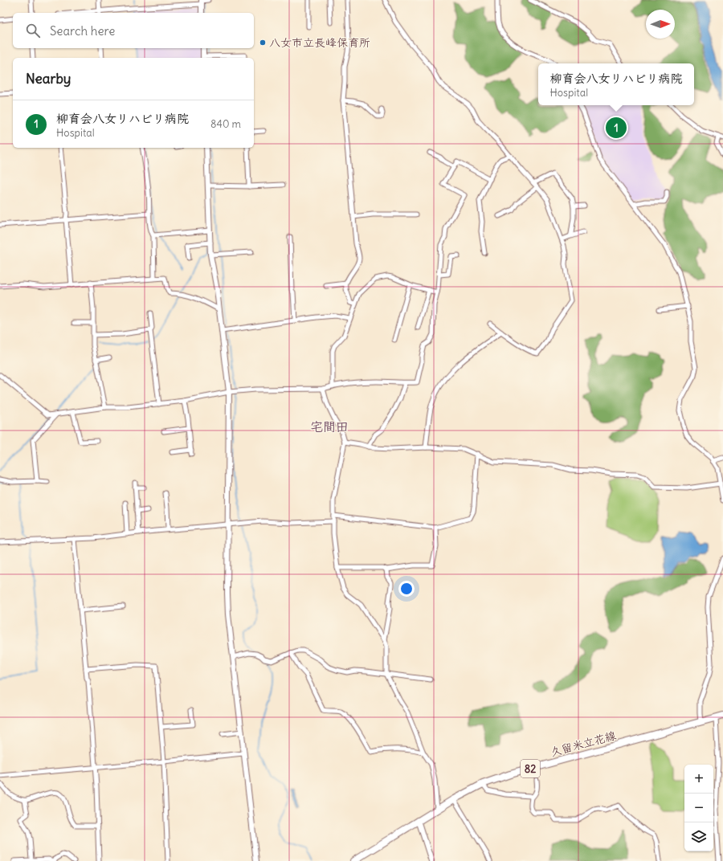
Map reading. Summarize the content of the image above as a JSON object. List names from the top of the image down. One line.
{"streets":{"main road":["久留米立花線","82"]},"districts":["宅間田"],"places":["八女市立長峰保育所"],"north":"right","page":{"search":"Search here","heading":"Nearby","popup":["柳育会八女リハビリ病院","Hospital"],"list":[{"mark":"1","name":"柳育会八女リハビリ病院","note":"Hospital","value":"840 m"}],"pins":"1","map_buttons":["+","−"]}}
